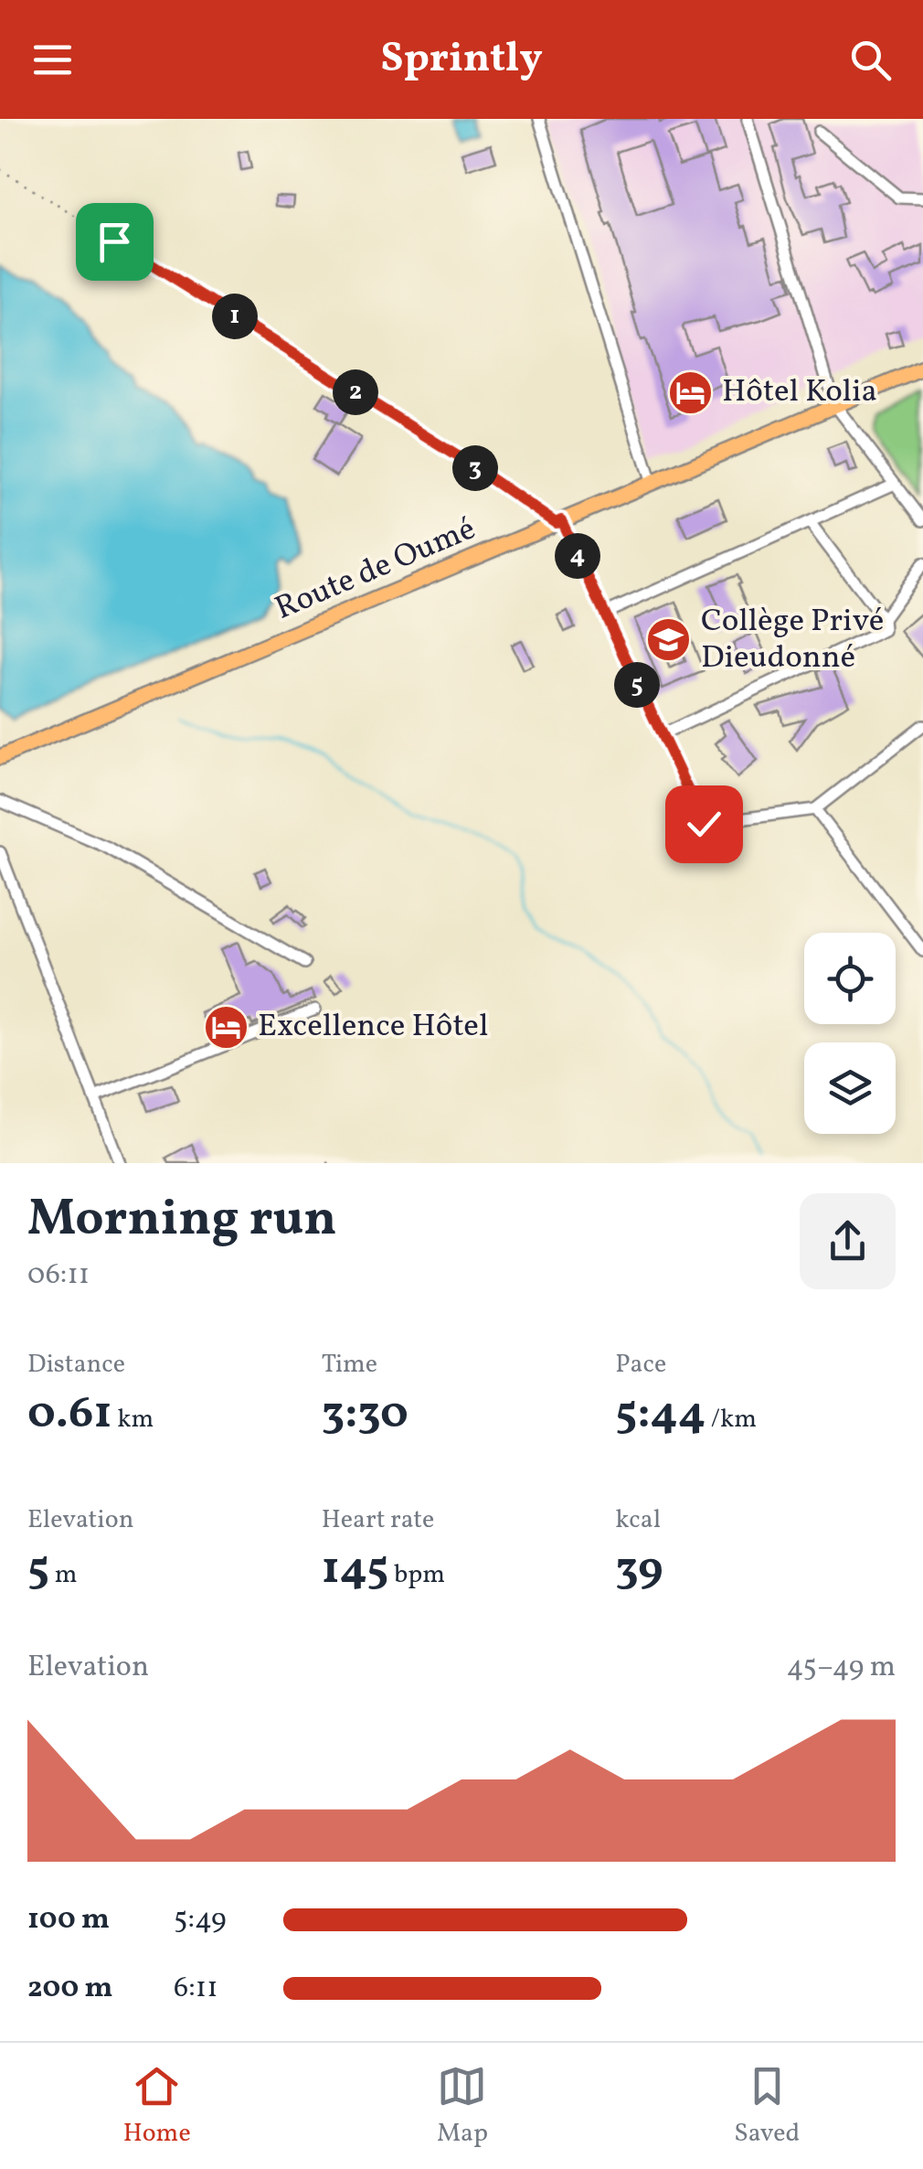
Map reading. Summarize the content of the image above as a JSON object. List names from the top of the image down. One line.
{"streets":{"main road":["Route de Oumé"]},"places":{"hotel":["Hôtel Kolia","Excellence Hôtel"],"school or university":["Collège Privé Dieudonné"]},"page":{"header":"Sprintly","pins":["1","2","3","4","5"],"heading":["Morning run","06:11"],"stats":[["Distance","0.61 km"],["Time","3:30"],["Pace","5:44 /km"],["Elevation","5 m"],["Heart rate","145 bpm"],["kcal","39"]],"chart":["Elevation","45–49 m"],"list":[{"name":"100 m","note":"5:49"},{"name":"200 m","note":"6:11"}],"tabs":["Home","Map","Saved"]}}
